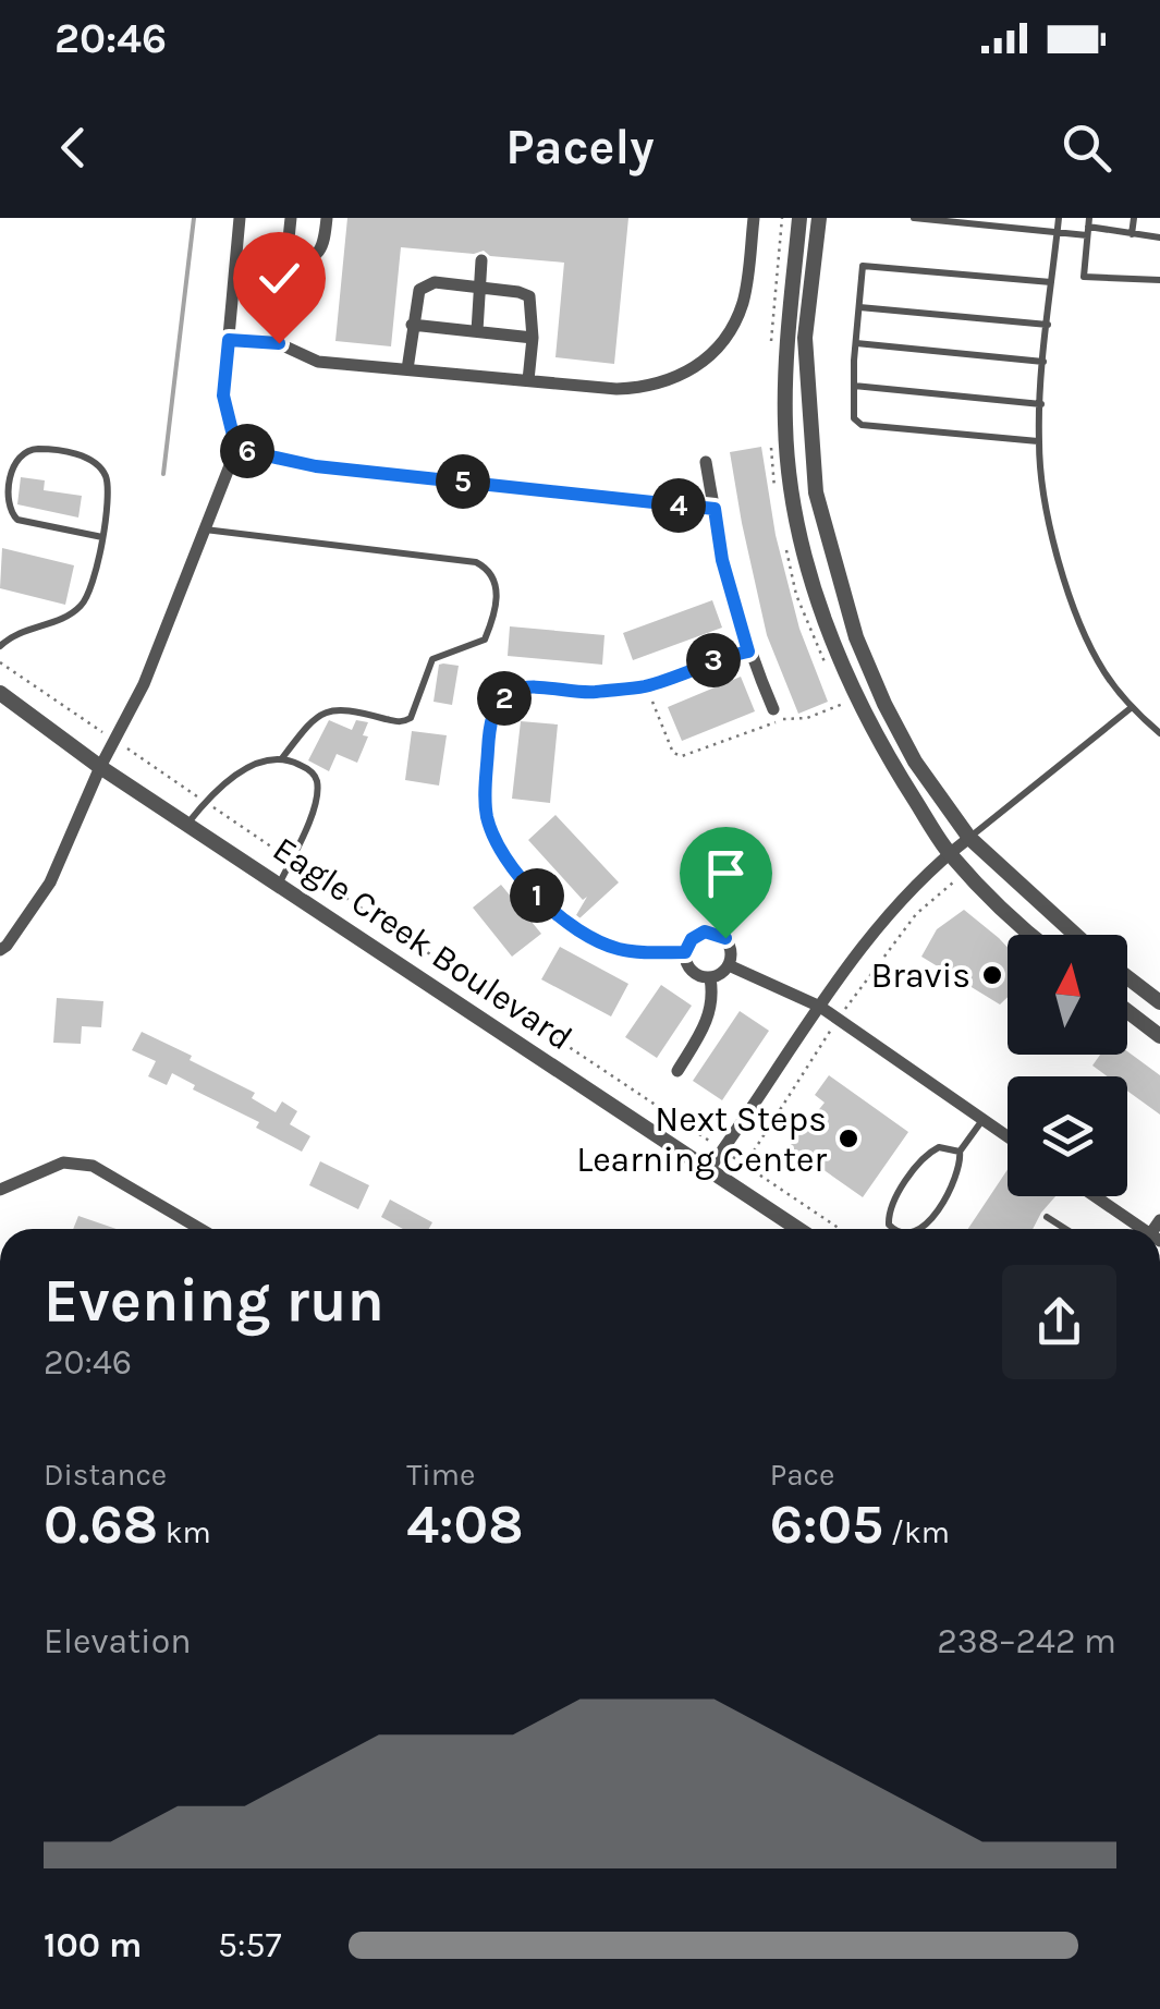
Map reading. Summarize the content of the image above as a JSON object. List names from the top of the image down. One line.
{"streets":{"street":["Eagle Creek Boulevard"]},"places":["Bravis","Next Steps Learning Center"],"north":"top","page":{"status":"20:46","header":"Pacely","pins":["6","5","4","3","2","1"],"heading":["Evening run","20:46"],"stats":[["Distance","0.68 km"],["Time","4:08"],["Pace","6:05 /km"]],"chart":["Elevation","238–242 m"],"list":[{"name":"100 m","note":"5:57"}]}}
